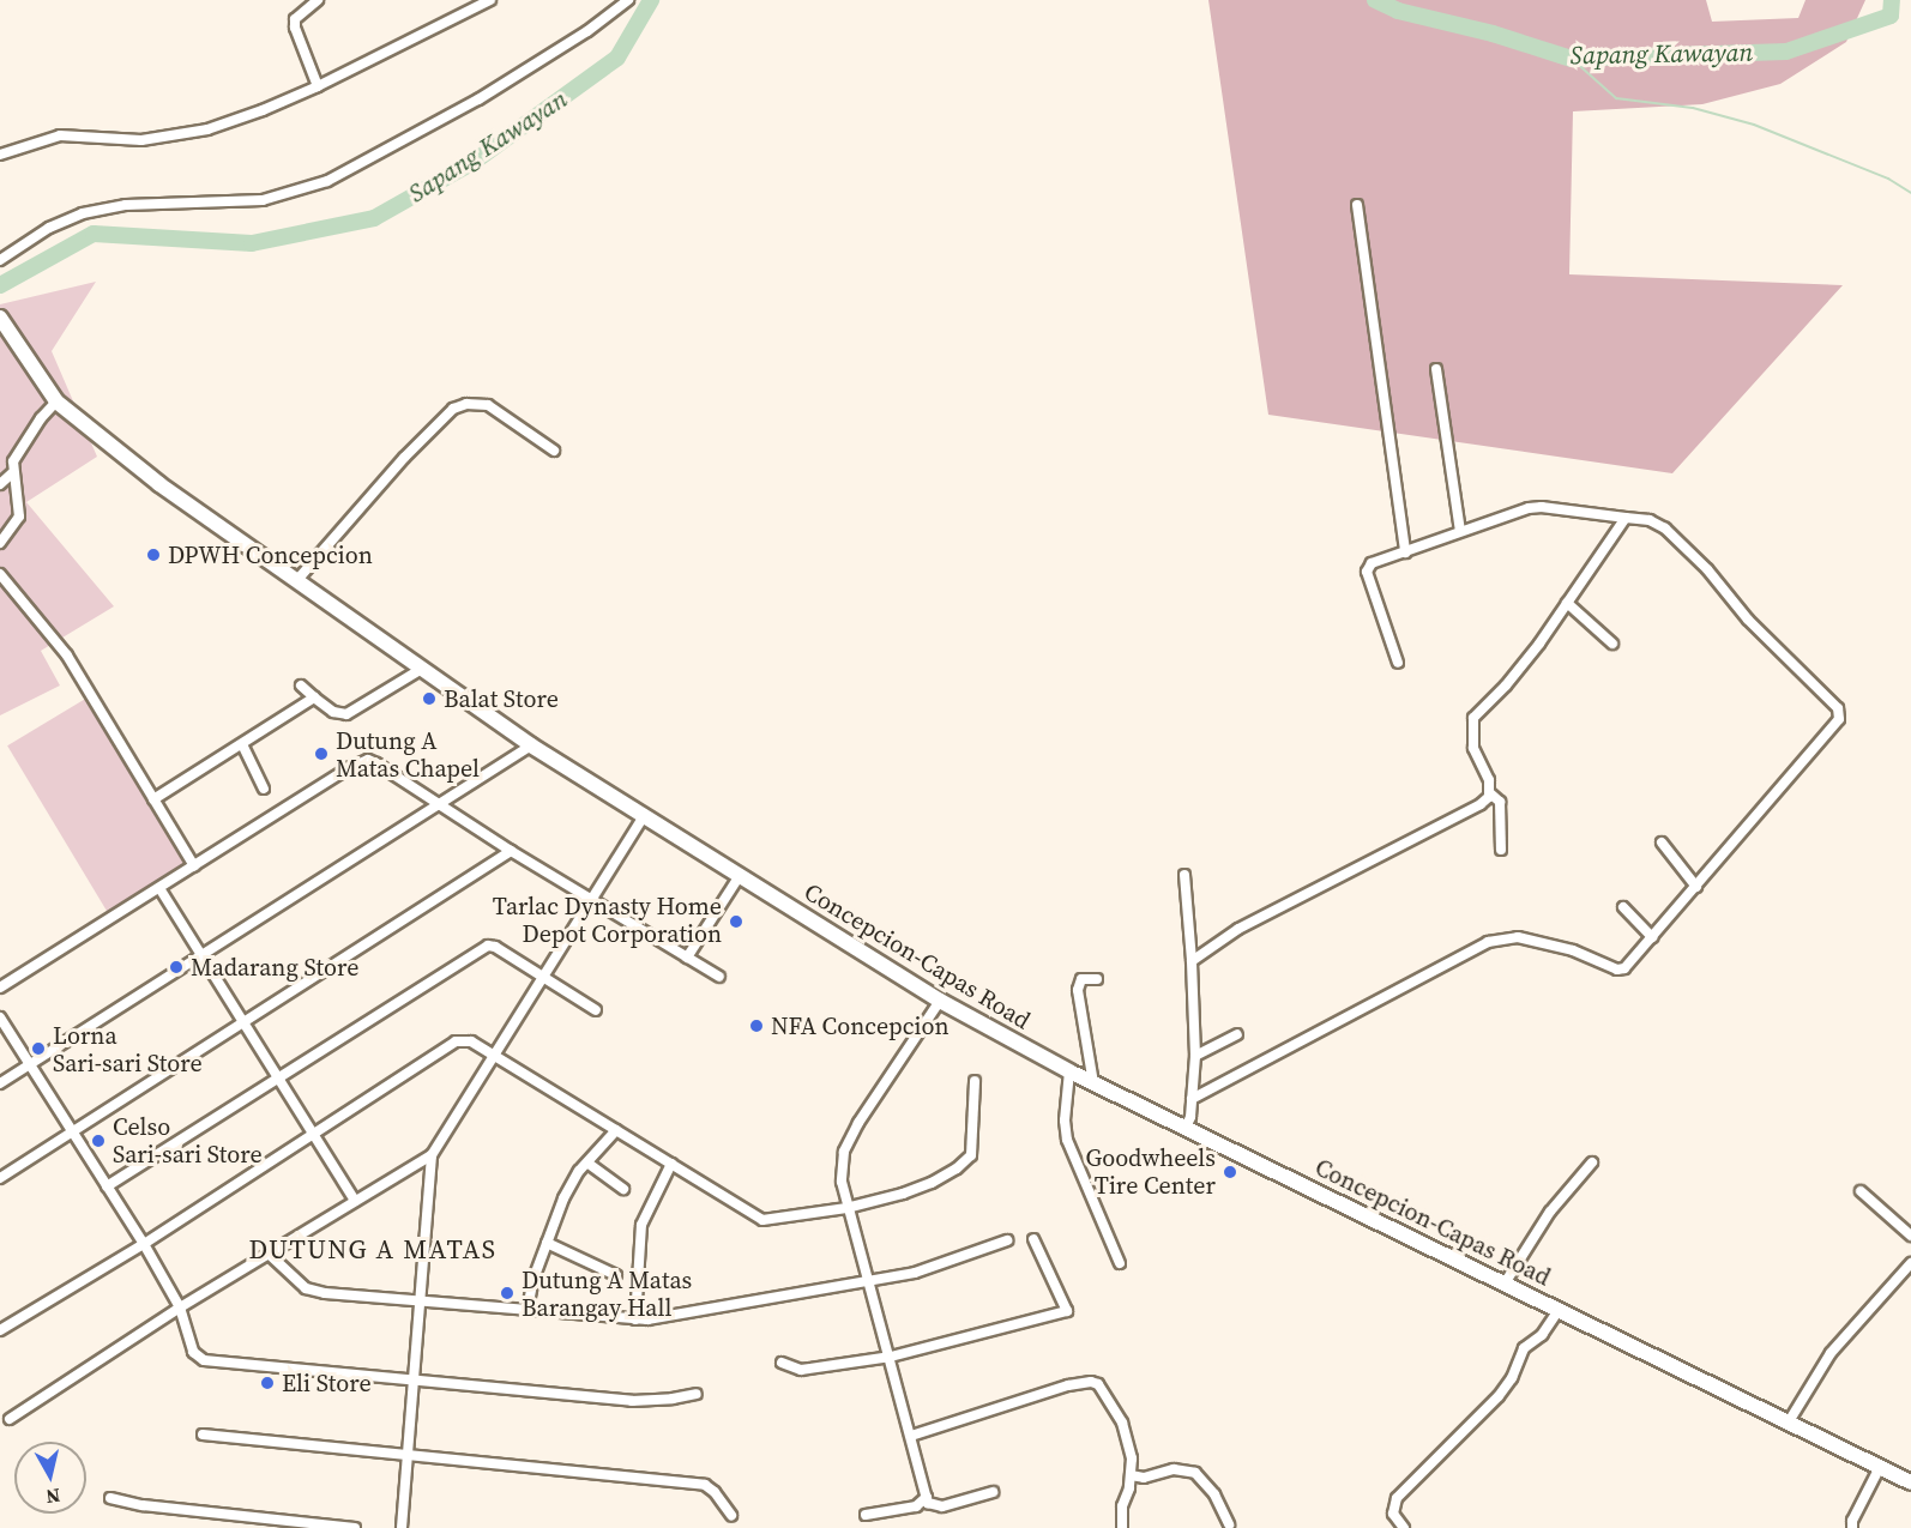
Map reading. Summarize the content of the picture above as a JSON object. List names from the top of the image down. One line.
{"streets":{"main road":["Concepcion-Capas Road"]},"districts":["DUTUNG A MATAS"],"water":["Sapang Kawayan"],"places":["DPWH Concepcion","Balat Store","Dutung A Matas Chapel","Tarlac Dynasty Home Depot Corporation","Madarang Store","NFA Concepcion","Lorna Sari-sari Store","Celso Sari-sari Store","Goodwheels Tire Center","Dutung A Matas Barangay Hall","Eli Store"],"north":"bottom"}
